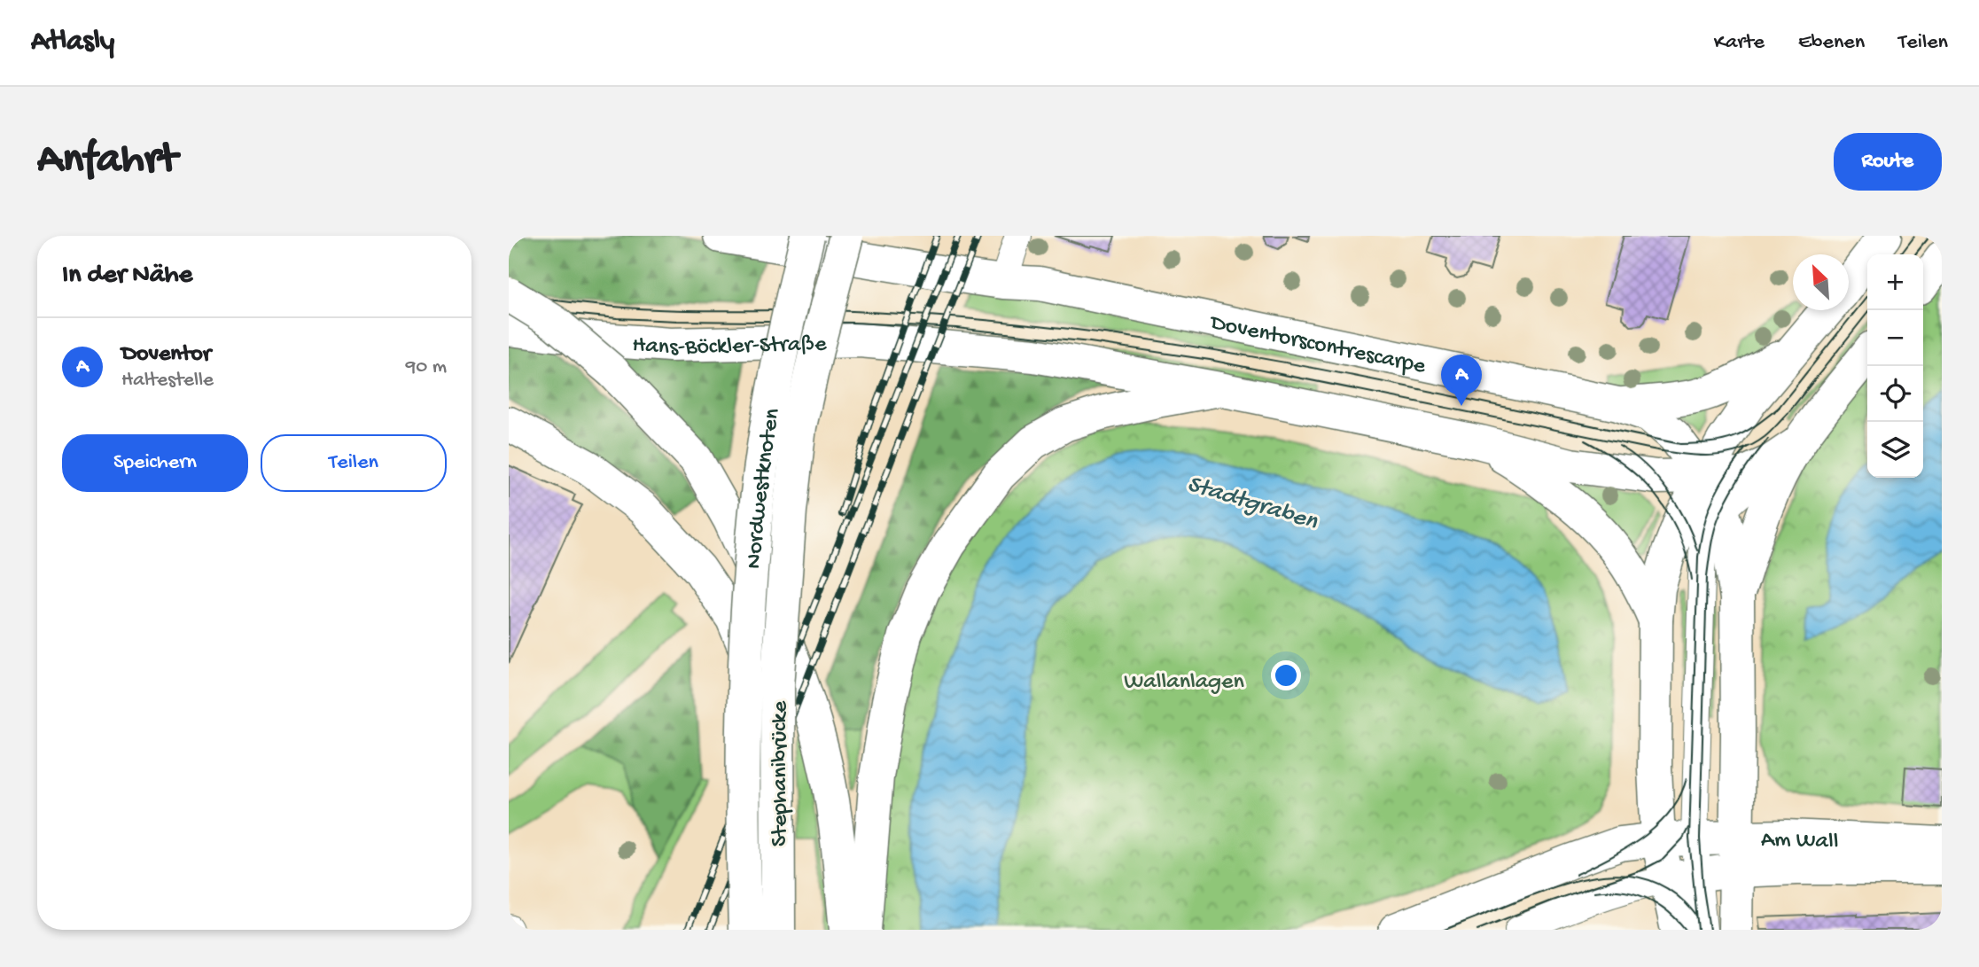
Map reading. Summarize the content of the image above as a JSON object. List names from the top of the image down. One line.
{"streets":{"main road":["Hans-Böckler-Straße","Doventorscontrescarpe","Nordwestknoten","Stephanibrücke","Am Wall"]},"crossings":[["Nordwestknoten","Stephanibrücke"]],"water":["Stadtgraben"],"parks":["Wallanlagen"],"north":"top left","page":{"header":"Atlasly","nav":["Karte","Ebenen","Teilen"],"buttons":["Route",["Speichern","Teilen"]],"title":"Anfahrt","heading":"In der Nähe","map_buttons":["+","−"],"list":[{"mark":"A","name":"Doventor","note":"Haltestelle","value":"90 m"}],"pins":"A"}}
